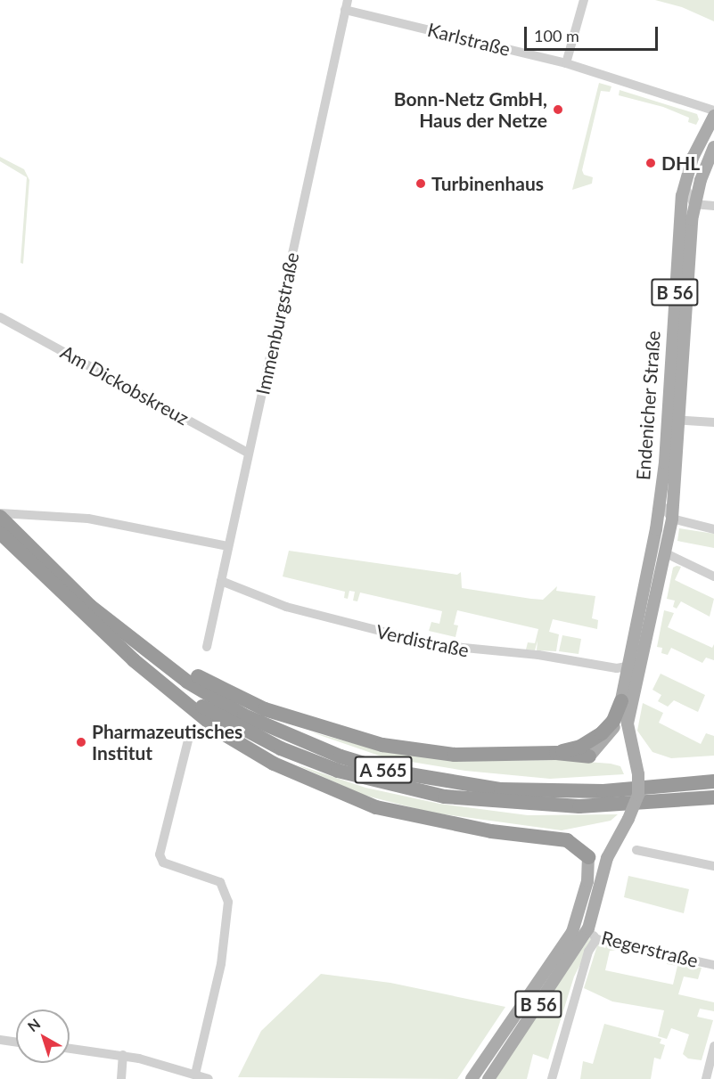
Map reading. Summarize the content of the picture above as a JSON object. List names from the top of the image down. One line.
{"streets":{"highway":["A 565"],"main road":["B 56","Endenicher Straße"],"street":["Karlstraße","Immenburgstraße","Am Dickobskreuz","Verdistraße","Regerstraße"]},"crossings":[["Karlstraße","Immenburgstraße"],["B 56","Endenicher Straße"],["B 56","Regerstraße"],["Immenburgstraße","Am Dickobskreuz"],["Immenburgstraße","Verdistraße"],["Endenicher Straße","Verdistraße"],["Endenicher Straße","Regerstraße"]],"places":["Bonn-Netz GmbH, Haus der Netze","DHL","Turbinenhaus","Pharmazeutisches Institut"],"scale_bar":"100 m","north":"top left"}
